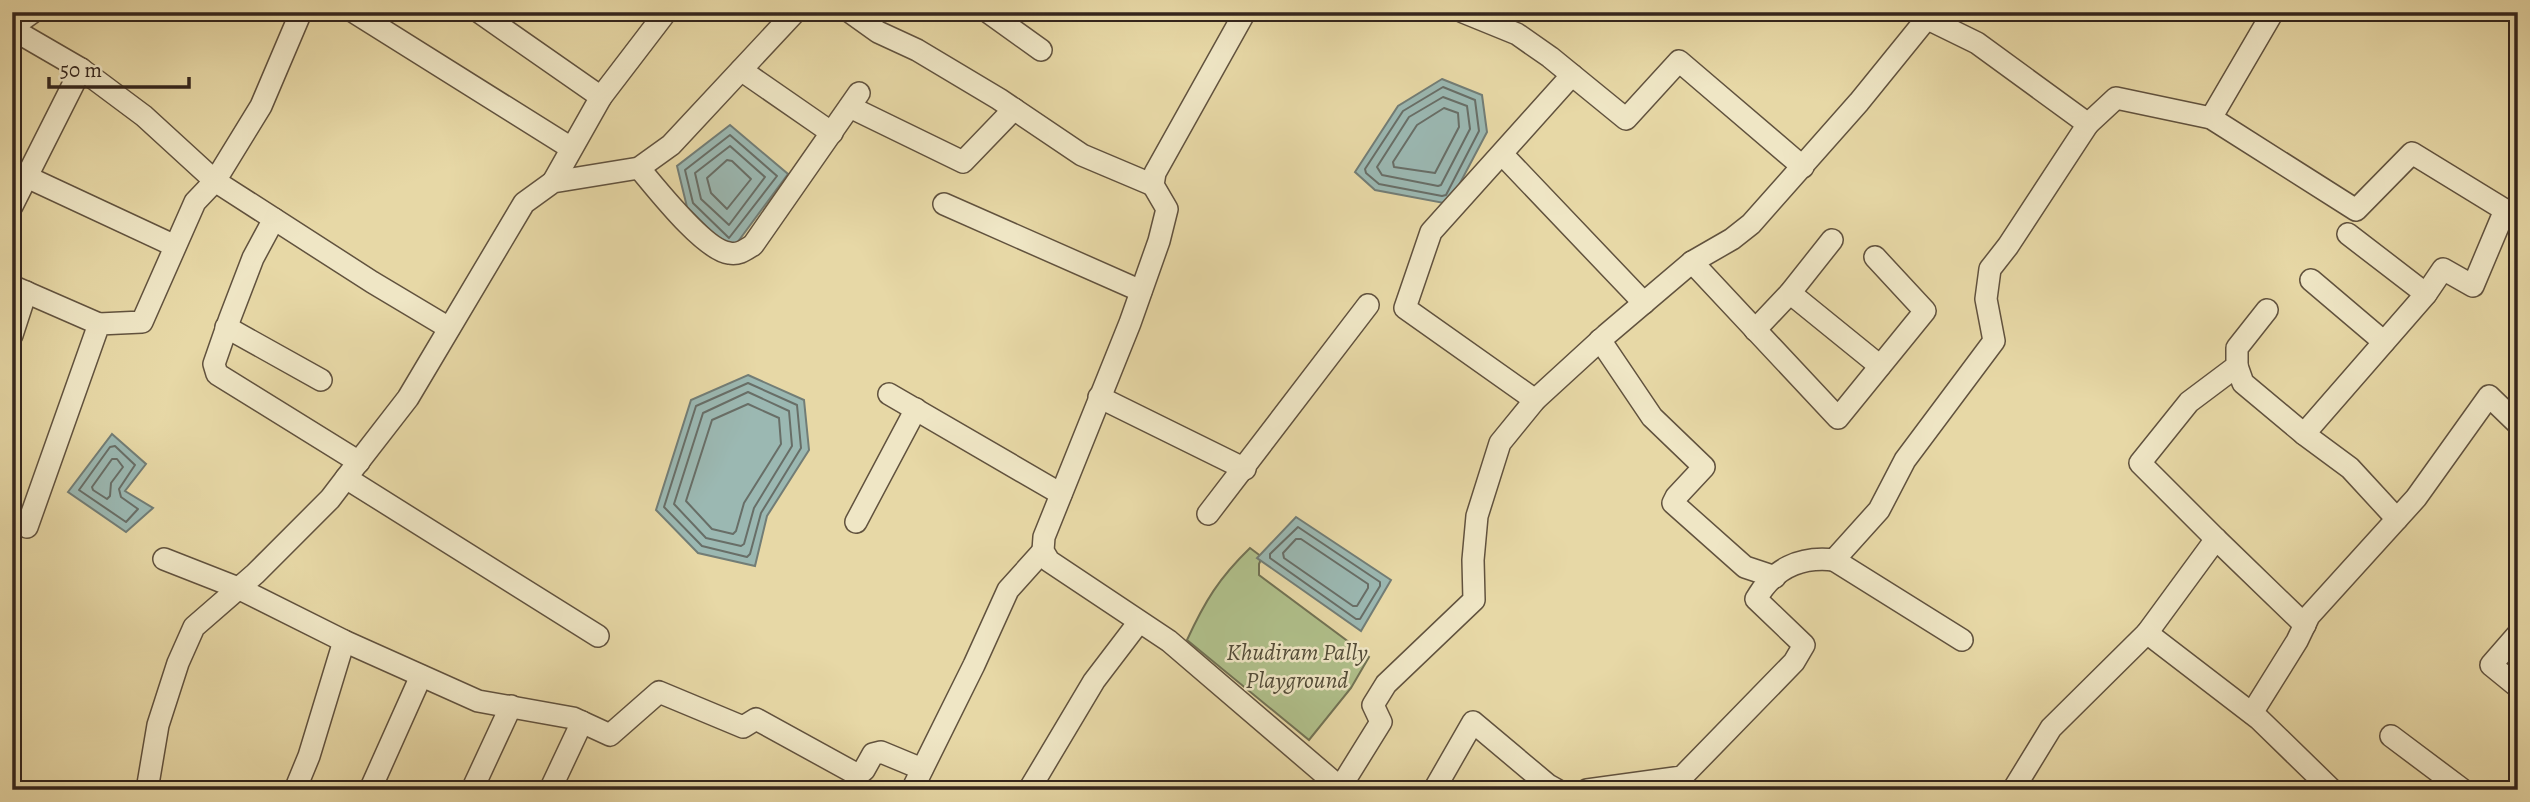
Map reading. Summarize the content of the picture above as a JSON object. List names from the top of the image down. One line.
{"parks":["Khudiram Pally Playground"],"scale_bar":"50 m"}
